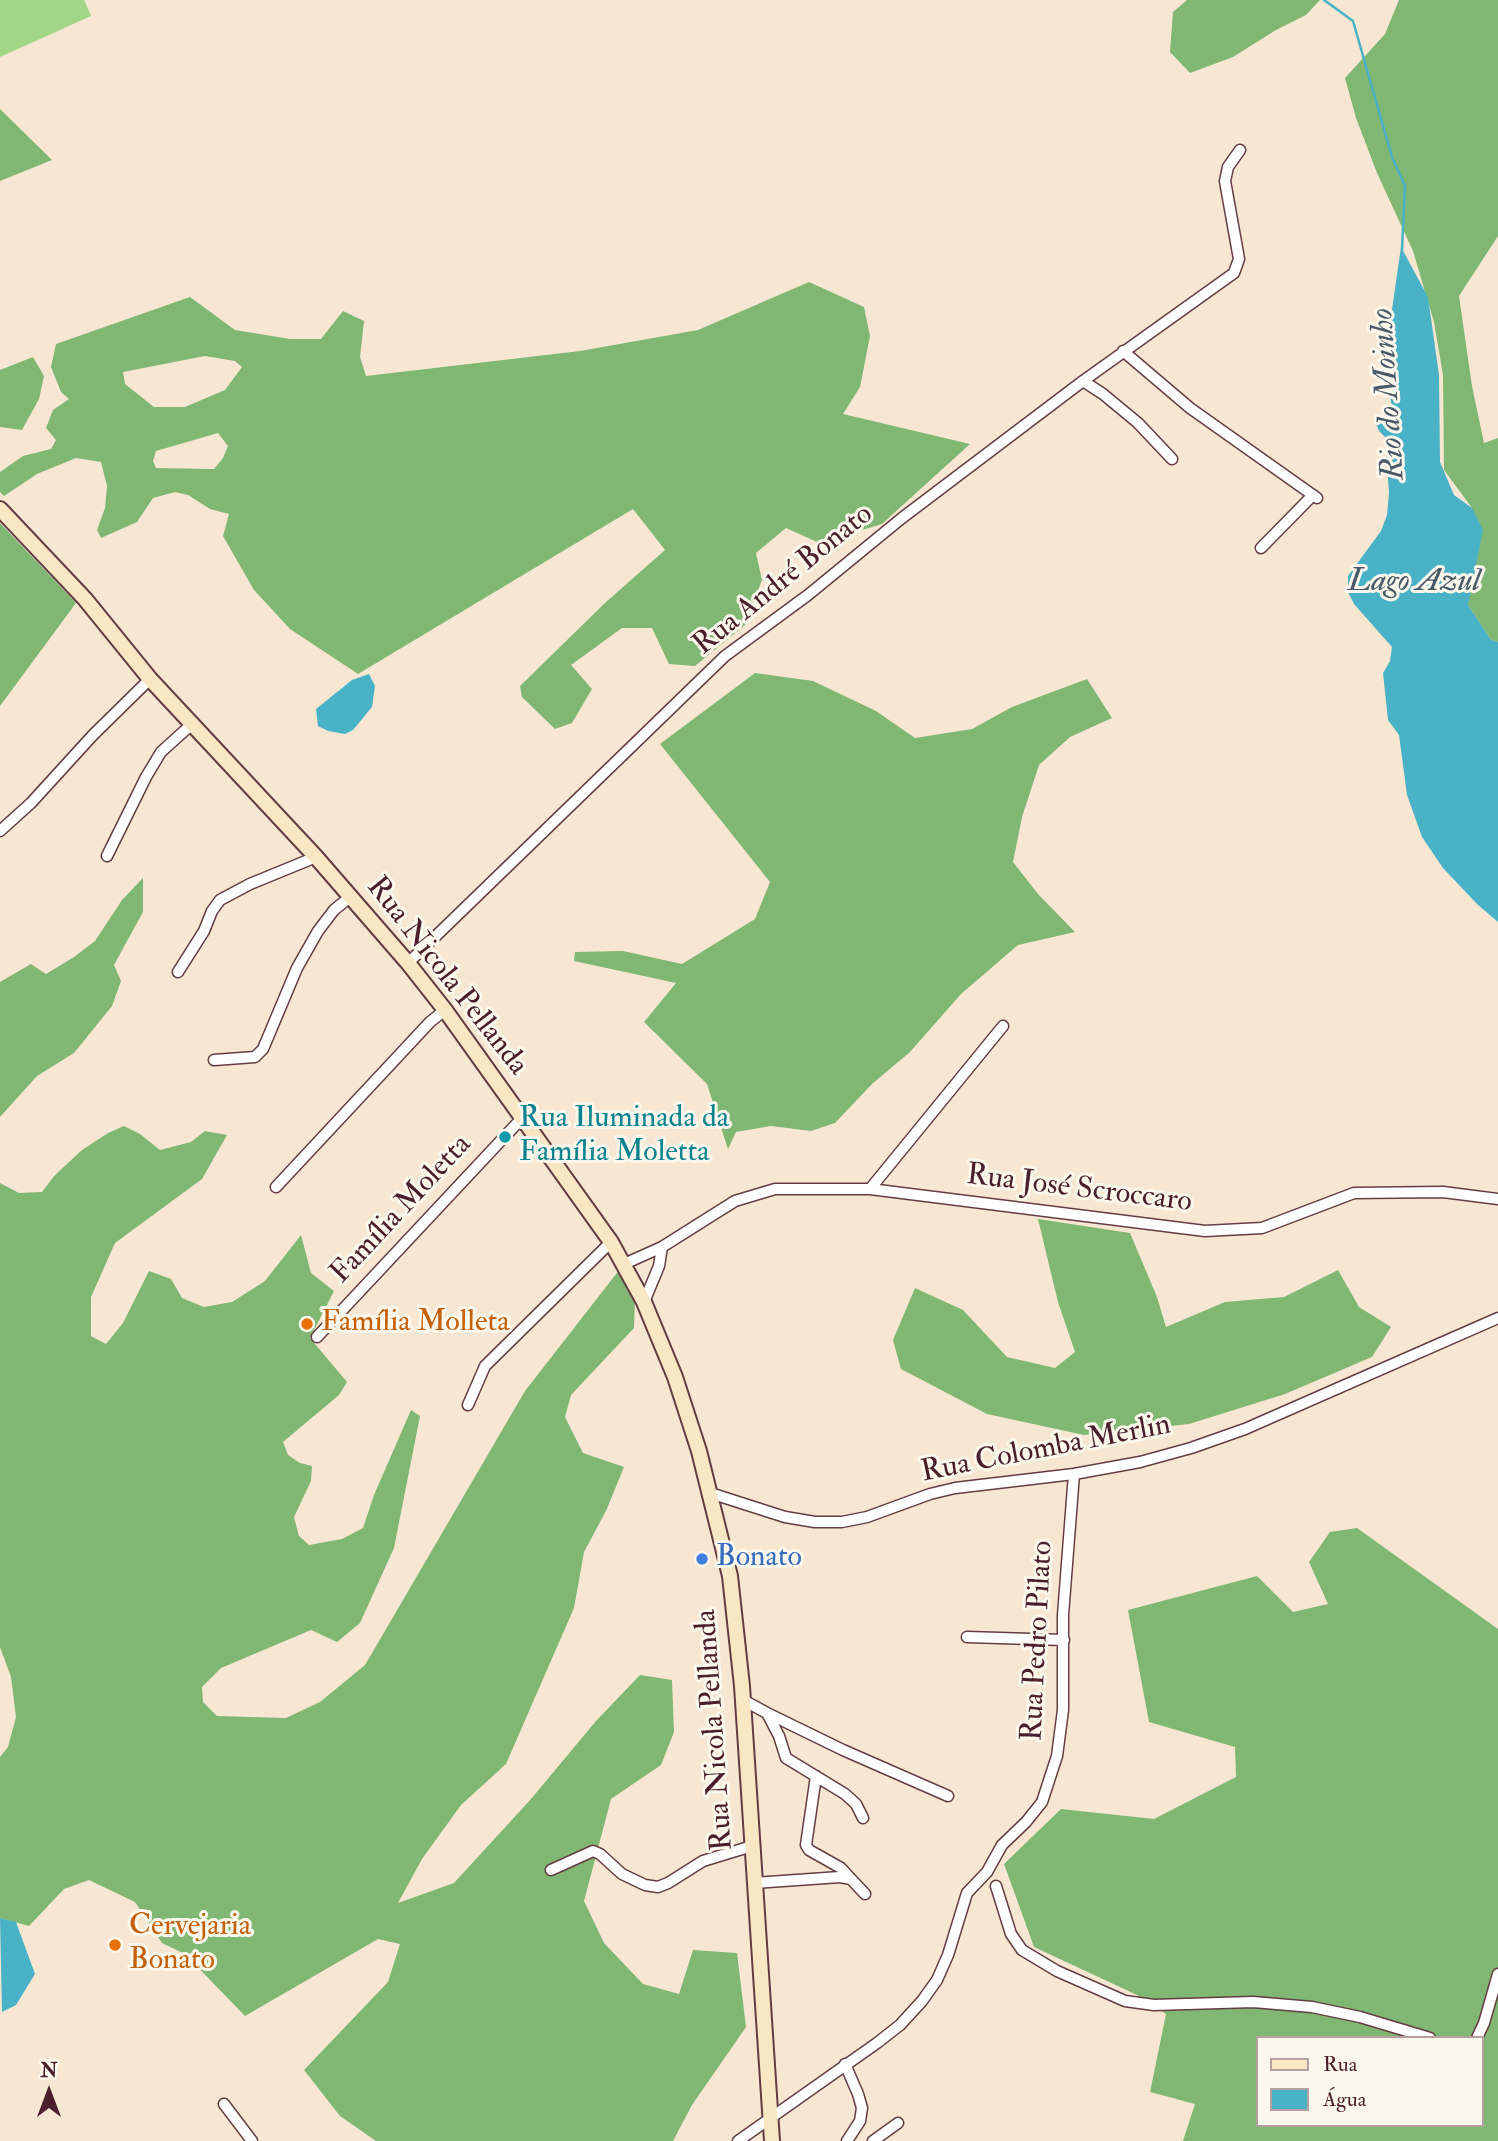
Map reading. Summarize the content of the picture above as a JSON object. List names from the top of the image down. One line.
{"streets":{"main road":["Rua Nicola Pellanda"],"street":["Rua André Bonato","Rua José Scroccaro","Família Moletta","Rua Colomba Merlin","Rua Pedro Pilato"]},"crossings":[["Rua André Bonato","Rua Nicola Pellanda"],["Rua Nicola Pellanda","Rua José Scroccaro"],["Rua Nicola Pellanda","Família Moletta"],["Rua Nicola Pellanda","Rua Colomba Merlin"],["Rua Nicola Pellanda","Rua Pedro Pilato"],["Rua Colomba Merlin","Rua Pedro Pilato"]],"water":["Rio do Moinho","Lago Azul"],"places":["Rua Iluminada da Família Moletta","Família Molleta","Bonato","Cervejaria Bonato"],"legend":["Rua","Água"],"north":"top"}
